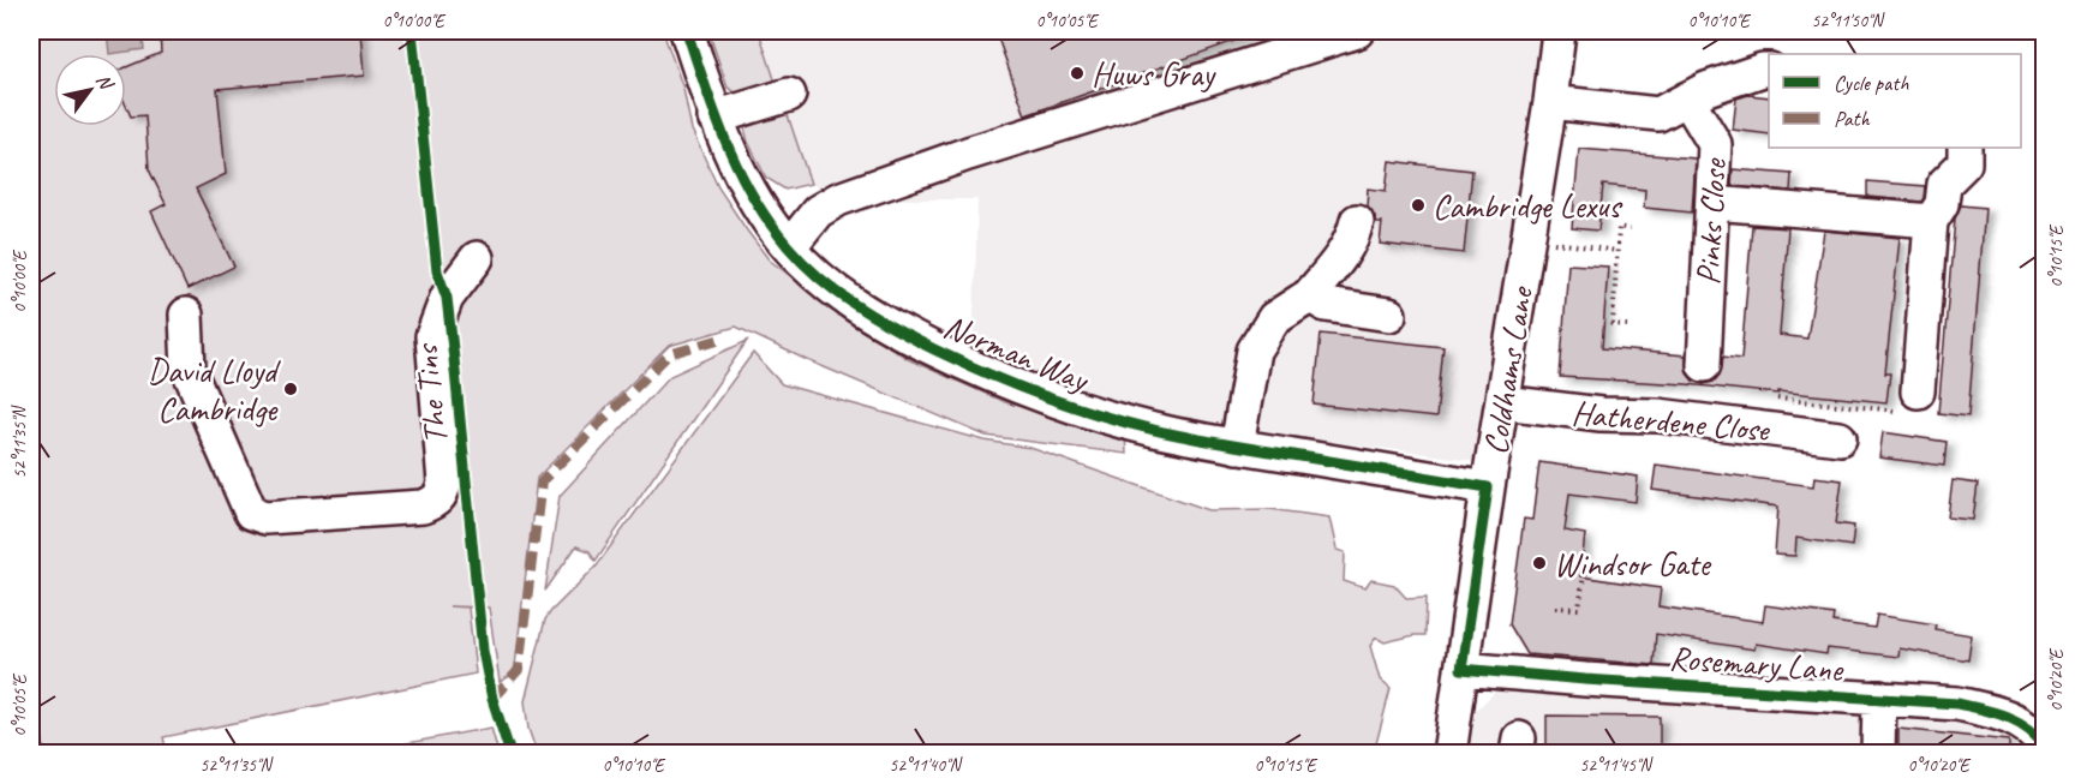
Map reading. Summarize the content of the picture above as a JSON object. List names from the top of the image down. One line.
{"streets":{"street":["Pinks Close","Norman Way","Coldhams Lane","Hatherdene Close","Rosemary Lane"],"cycle path":["The Tins"]},"crossings":[["Norman Way","Coldhams Lane"],["Coldhams Lane","Hatherdene Close"],["Coldhams Lane","Rosemary Lane"]],"places":["Huws Gray","Cambridge Lexus","David Lloyd Cambridge","Windsor Gate"],"legend":["Cycle path","Path"],"north":"top right","coordinates":["0°10'00\"E","0°10'05\"E","0°10'10\"E","52°11'50\"N","0°10'15\"E","52°11'35\"N","0°10'20\"E","52°11'40\"N","52°11'45\"N"]}
